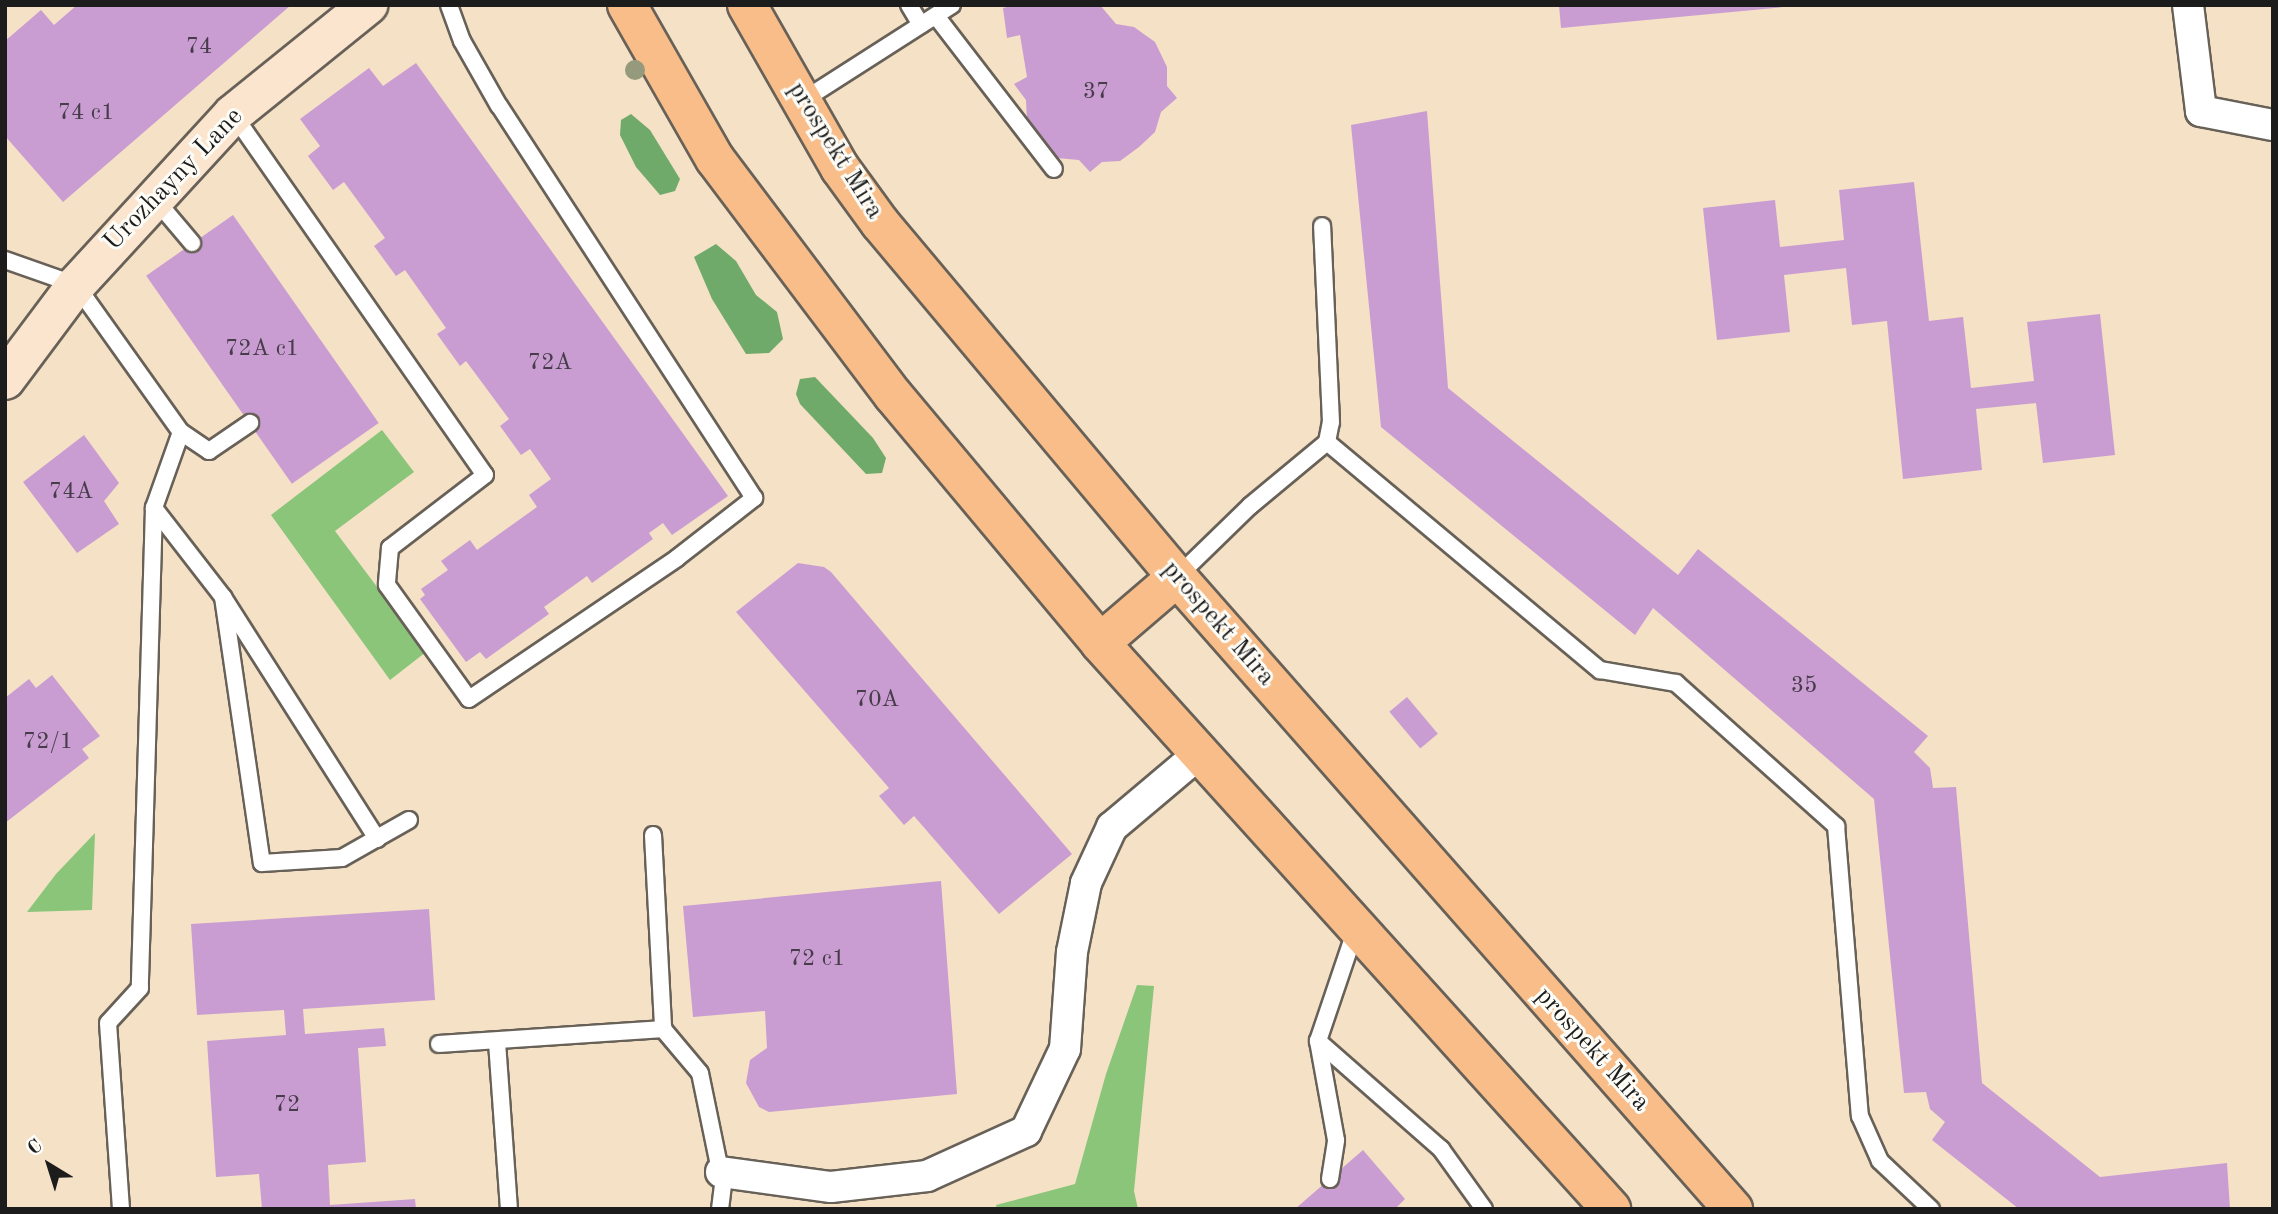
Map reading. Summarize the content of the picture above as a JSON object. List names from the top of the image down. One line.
{"streets":{"main road":["prospekt Mira"],"street":["Urozhayny Lane"]},"house_numbers":["74","37","74 с1","72А с1","72А","74А","35","70А","72/1","72 с1","72"],"north":"top left"}
